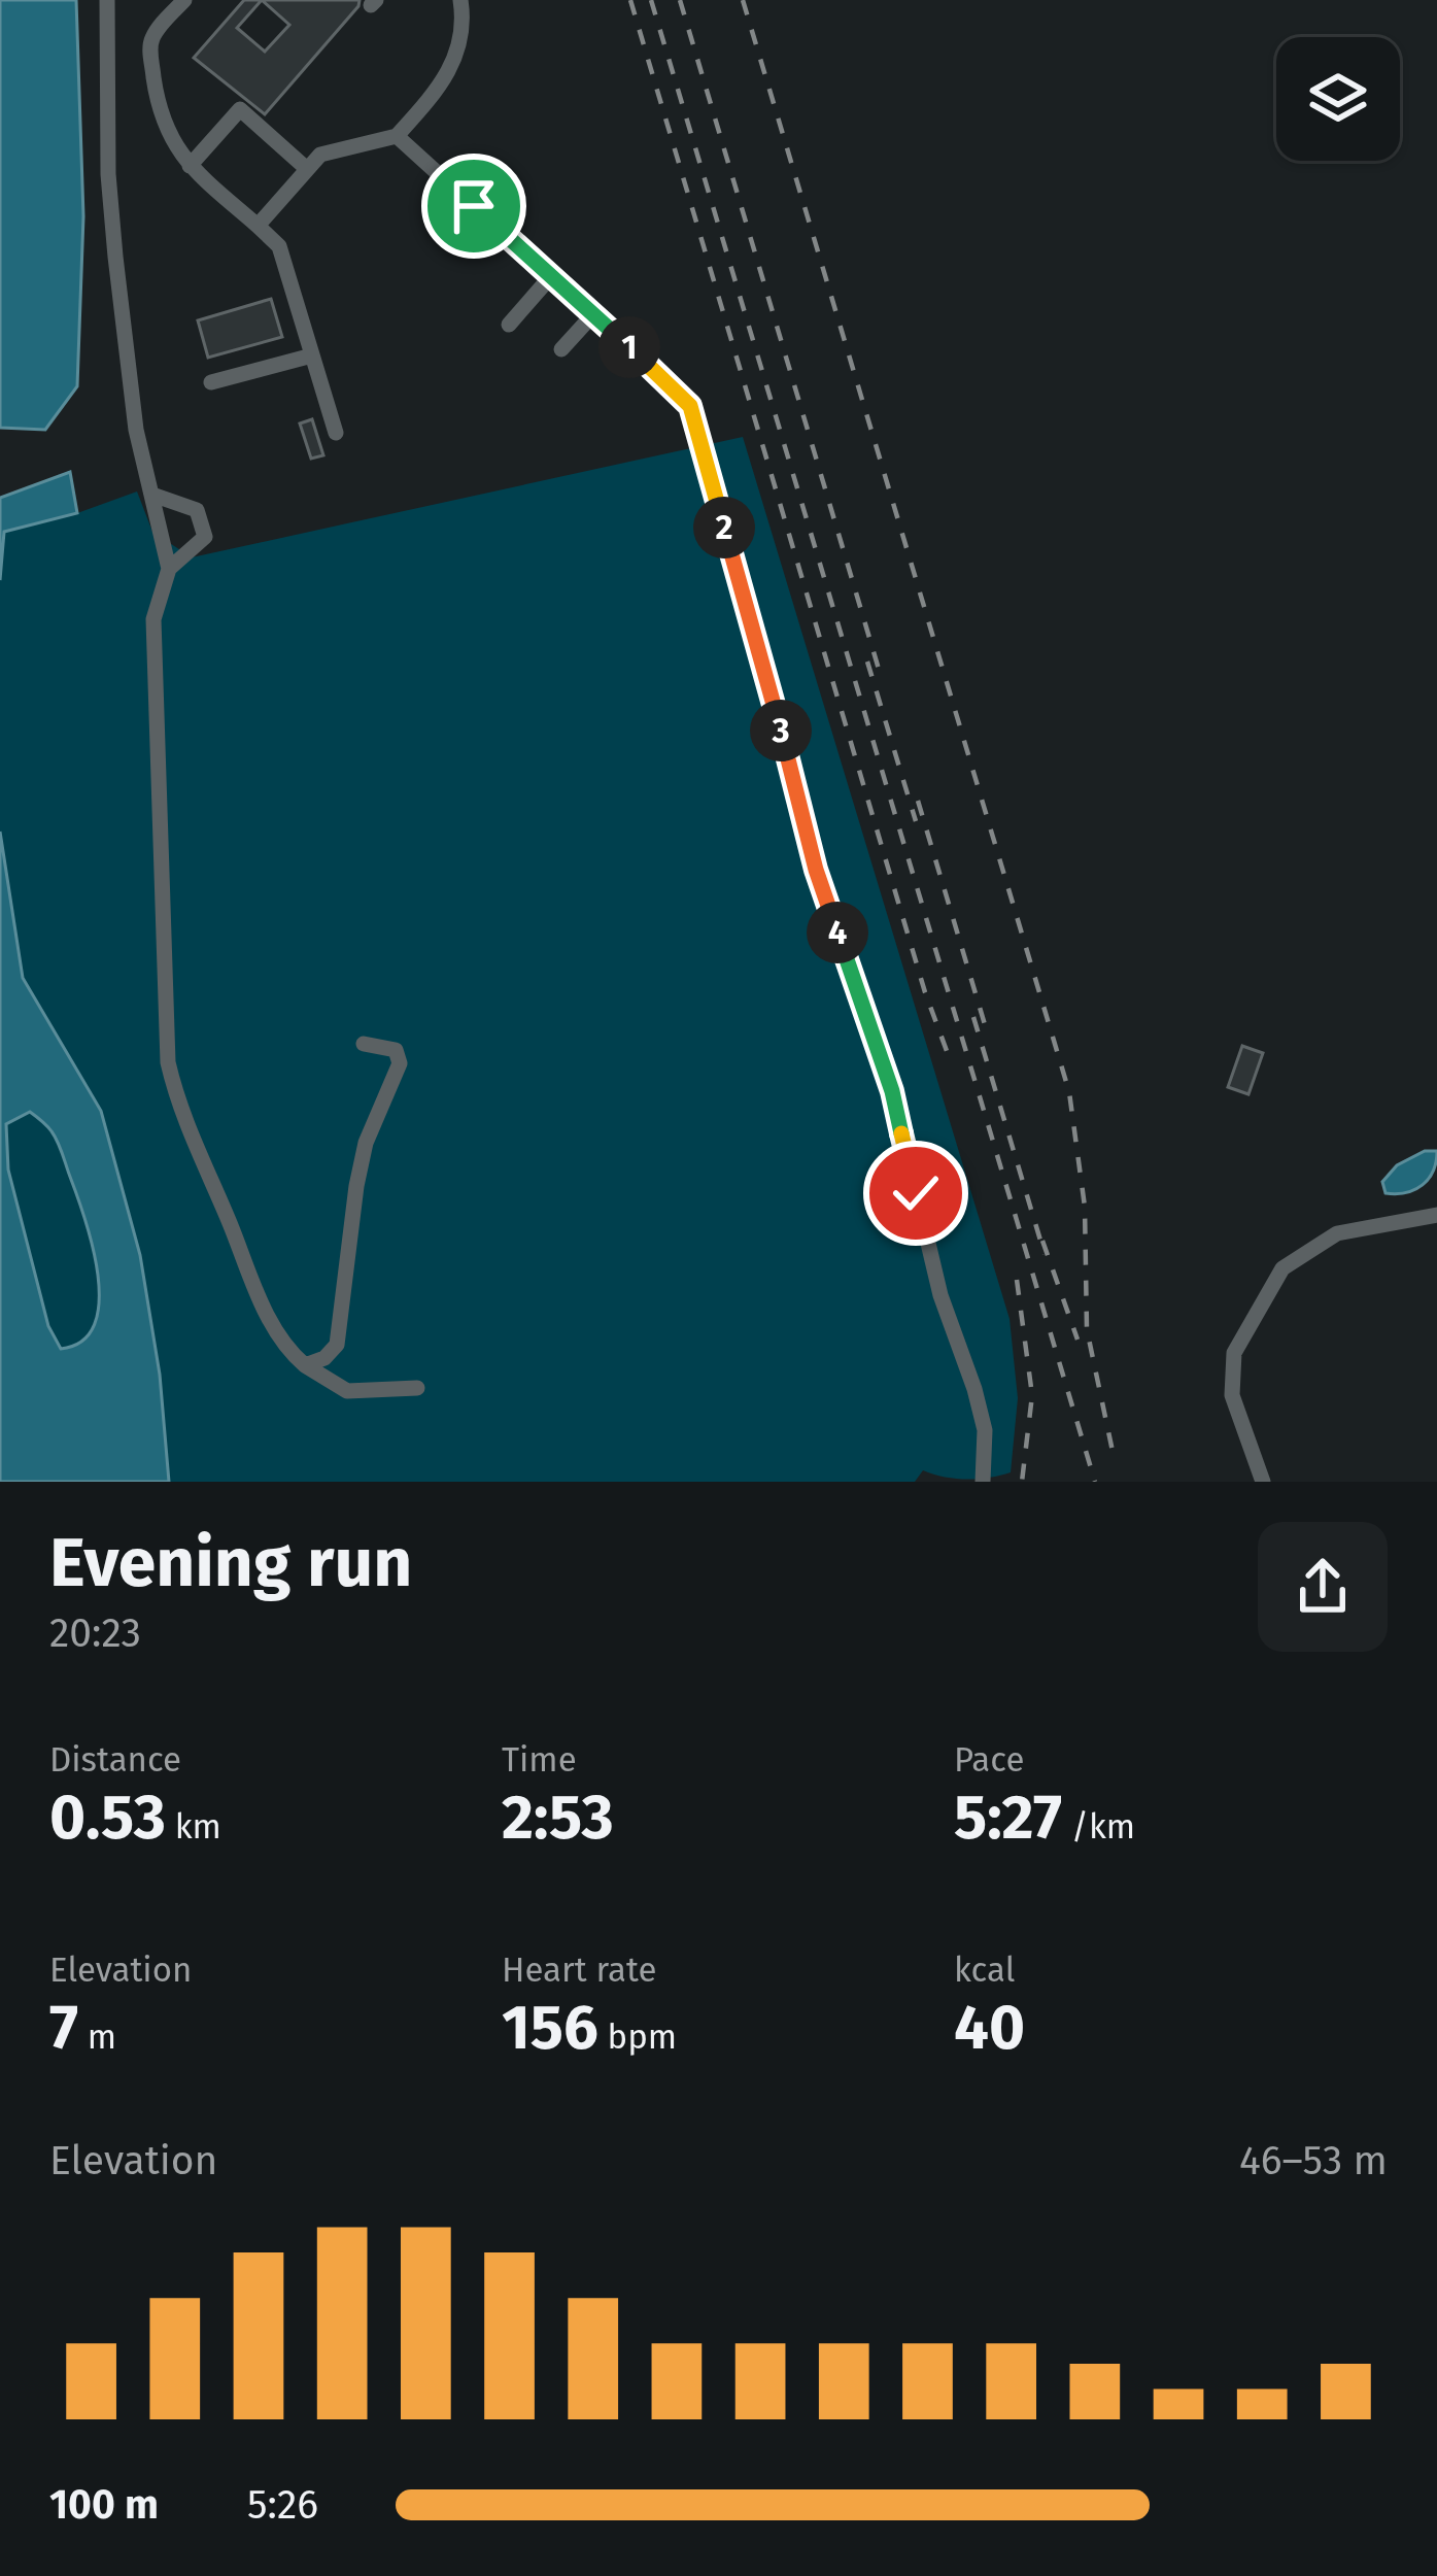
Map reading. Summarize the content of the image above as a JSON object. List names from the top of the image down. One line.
{"page":{"pins":["1","2","3","4"],"heading":["Evening run","20:23"],"stats":[["Distance","0.53 km"],["Time","2:53"],["Pace","5:27 /km"],["Elevation","7 m"],["Heart rate","156 bpm"],["kcal","40"]],"chart":["Elevation","46–53 m"],"list":[{"name":"100 m","note":"5:26"}]}}
